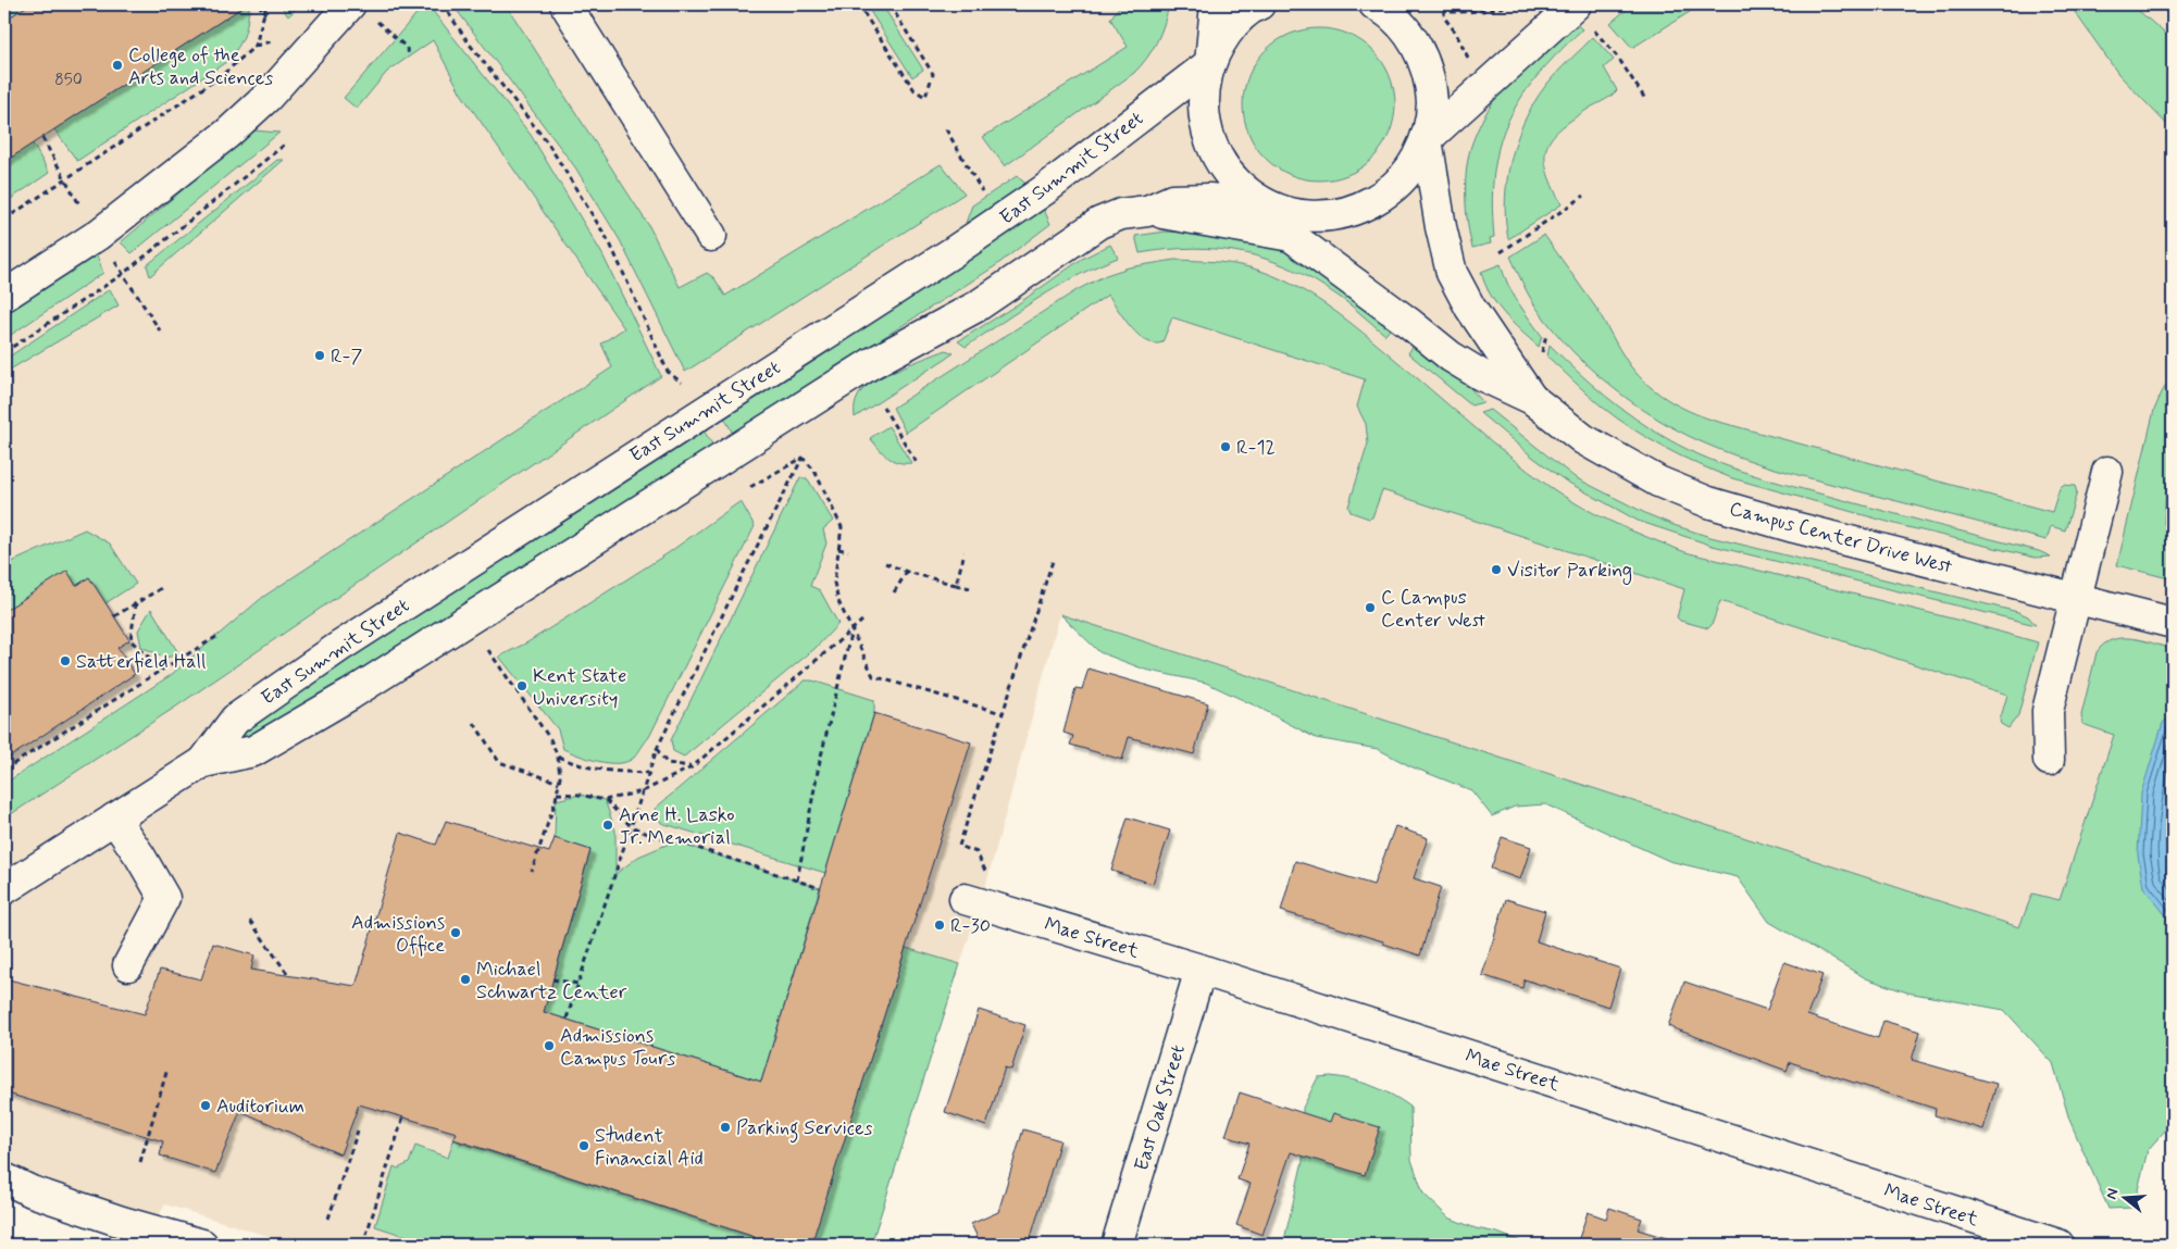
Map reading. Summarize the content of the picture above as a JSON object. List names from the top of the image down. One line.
{"streets":{"main road":["East Summit Street","Campus Center Drive West","Mae Street","East Oak Street"]},"crossings":[["Mae Street","East Oak Street"]],"places":["College of the Arts and Sciences","R-7","R-12","Visitor Parking","C Campus Center West","Satterfield Hall","Kent State University","Arne H. Lasko Jr. Memorial","R-30","Admissions Office","Michael Schwartz Center","Admissions Campus Tours","Auditorium","Parking Services","Student Financial Aid"],"house_numbers":["850"],"north":"left"}
